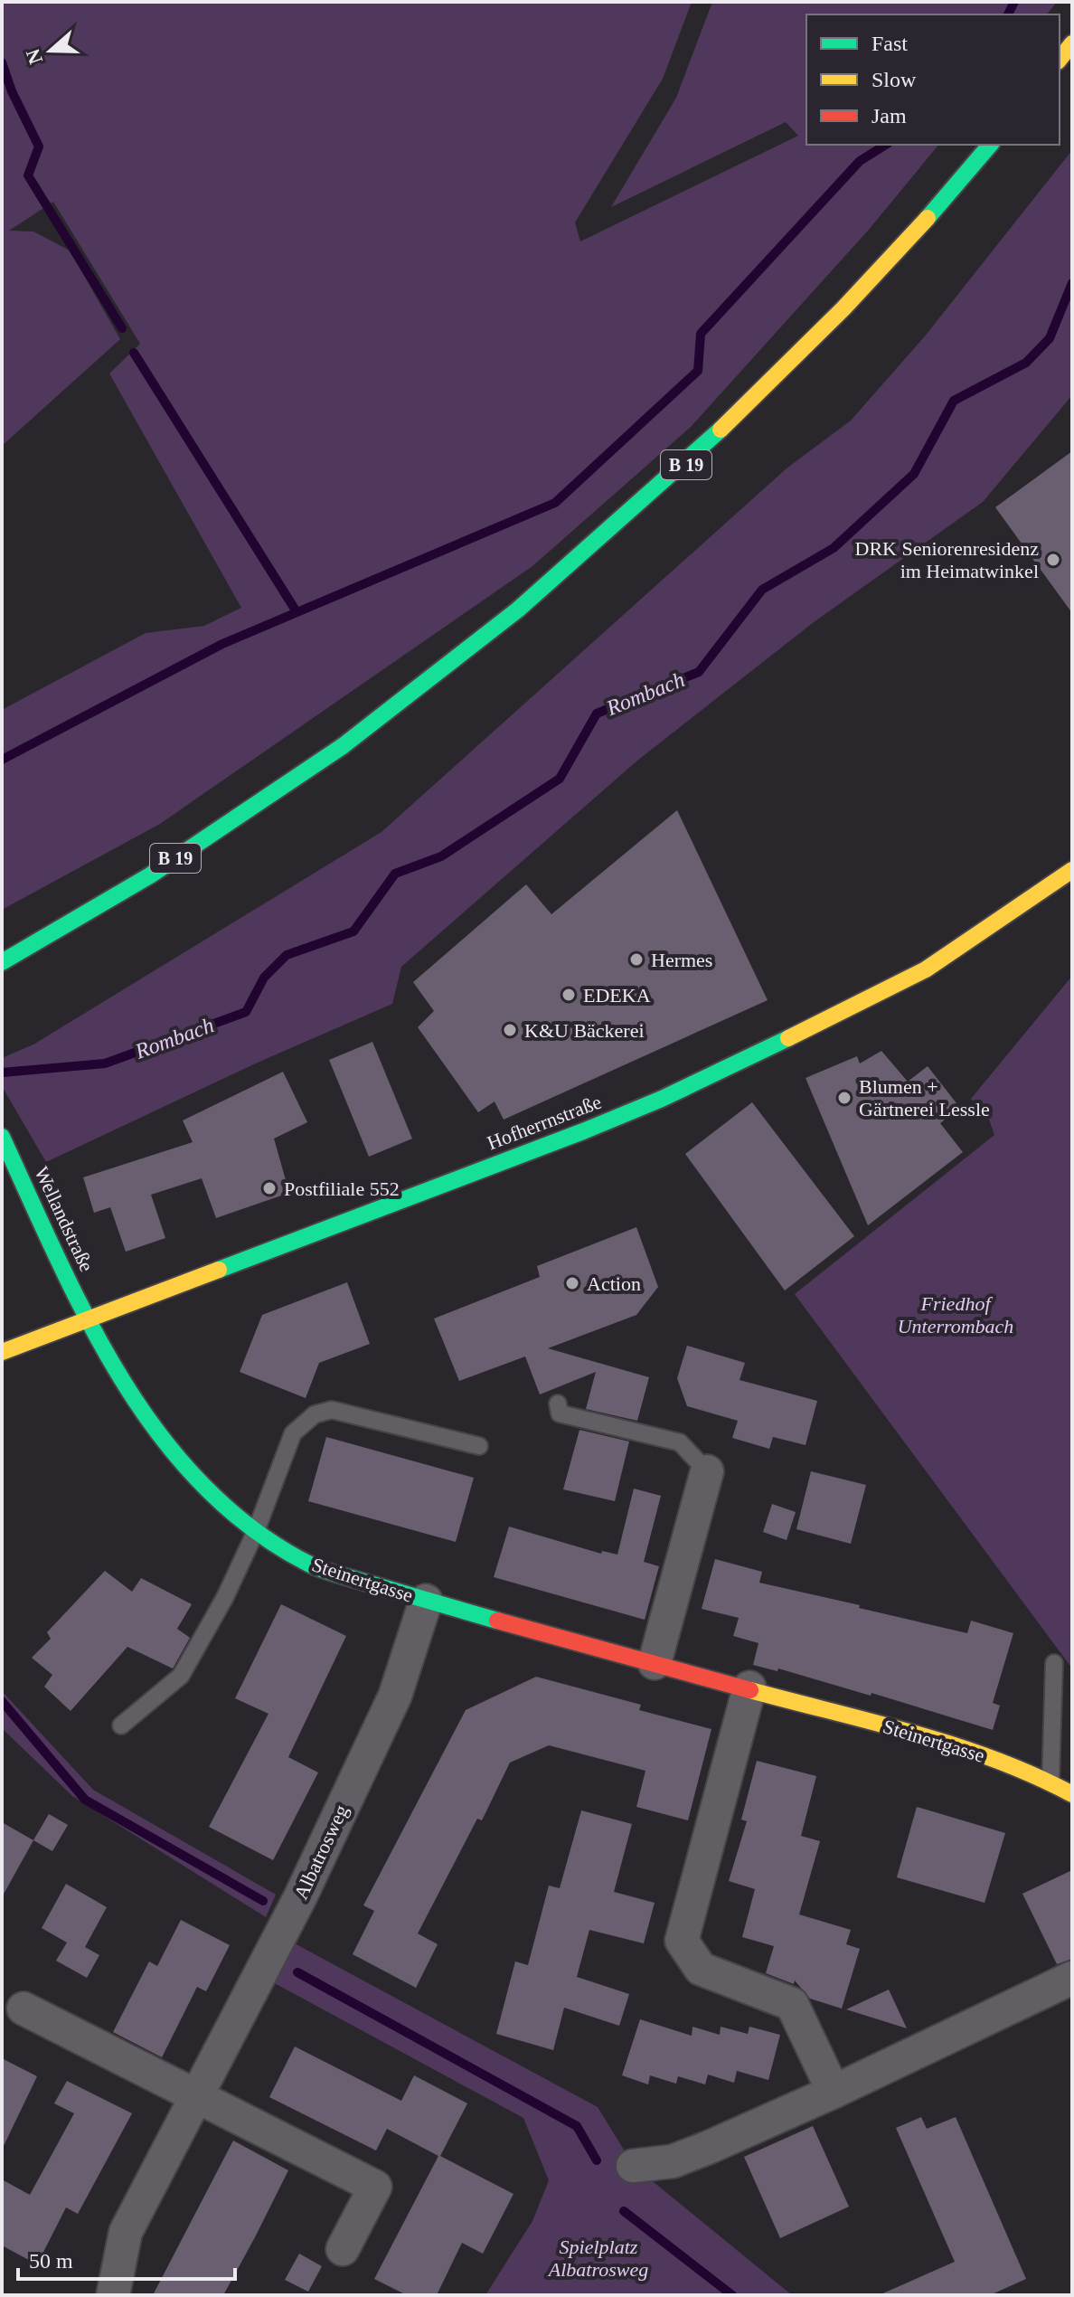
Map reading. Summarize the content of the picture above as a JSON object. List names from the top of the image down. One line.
{"streets":{"main road":["B 19","Hofherrnstraße","Wellandstraße","Steinertgasse"],"street":["Albatrosweg"]},"crossings":[["Hofherrnstraße","Wellandstraße"],["Hofherrnstraße","Steinertgasse"],["Wellandstraße","Steinertgasse"],["Steinertgasse","Albatrosweg"]],"water":["Rombach"],"parks":["Friedhof Unterrombach","Spielplatz Albatrosweg"],"places":["DRK Seniorenresidenz im Heimatwinkel","Hermes","EDEKA","K&U Bäckerei","Blumen + Gärtnerei Lessle","Postfiliale 552","Action"],"legend":["Fast","Slow","Jam"],"scale_bar":"50 m","north":"left"}
